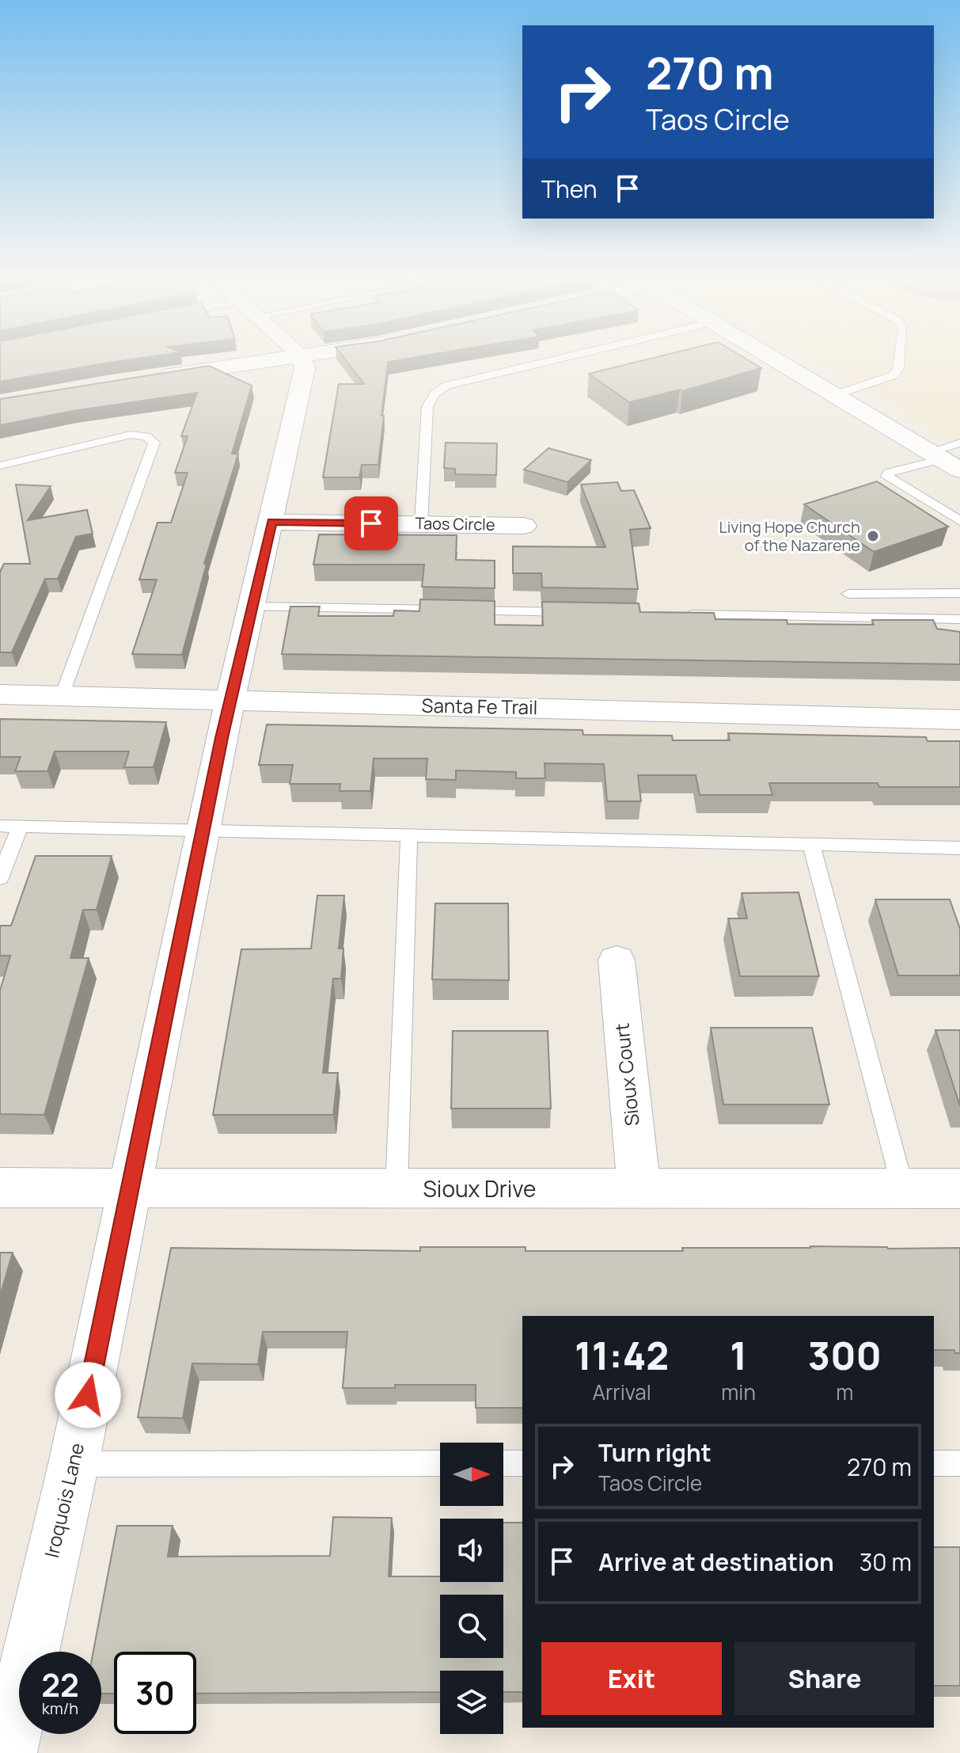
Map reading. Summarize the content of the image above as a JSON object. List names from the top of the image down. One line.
{"streets":{"street":["Taos Circle","Santa Fe Trail","Sioux Court","Sioux Drive","Iroquois Lane"]},"crossings":[["Taos Circle","Iroquois Lane"],["Santa Fe Trail","Iroquois Lane"],["Sioux Court","Sioux Drive"],["Sioux Drive","Iroquois Lane"]],"places":["Living Hope Church of the Nazarene"],"north":"right","page":{"turn":["270 m","Taos Circle"],"then":"Then","eta":["11:42","Arrival","1","min","300","m"],"list":[{"name":"Turn right","note":"Taos Circle","value":"270 m"},{"name":"Arrive at destination","value":"30 m"}],"buttons":["Exit","Share"],"speed":"22 km/h","limit":"30"}}
